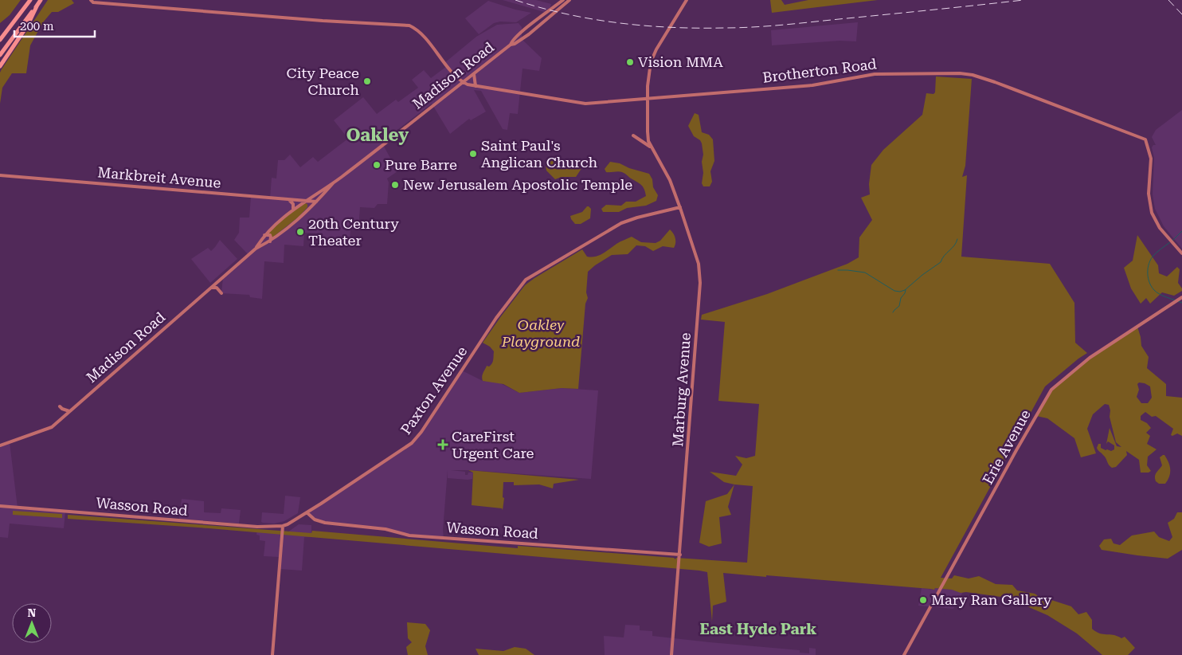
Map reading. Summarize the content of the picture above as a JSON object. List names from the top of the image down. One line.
{"streets":{"street":["Brotherton Road","Madison Road","Markbreit Avenue","Marburg Avenue","Paxton Avenue","Erie Avenue","Wasson Road"]},"crossings":[["Brotherton Road","Madison Road"],["Brotherton Road","Marburg Avenue"],["Madison Road","Markbreit Avenue"],["Marburg Avenue","Paxton Avenue"],["Marburg Avenue","Wasson Road"],["Paxton Avenue","Wasson Road"]],"districts":["Oakley","East Hyde Park"],"parks":["Oakley Playground"],"places":{"other":["Vision MMA","City Peace Church","Saint Paul's Anglican Church","Pure Barre","New Jerusalem Apostolic Temple","20th Century Theater","Mary Ran Gallery"],"health":["CareFirst Urgent Care"]},"scale_bar":"200 m","north":"top"}
